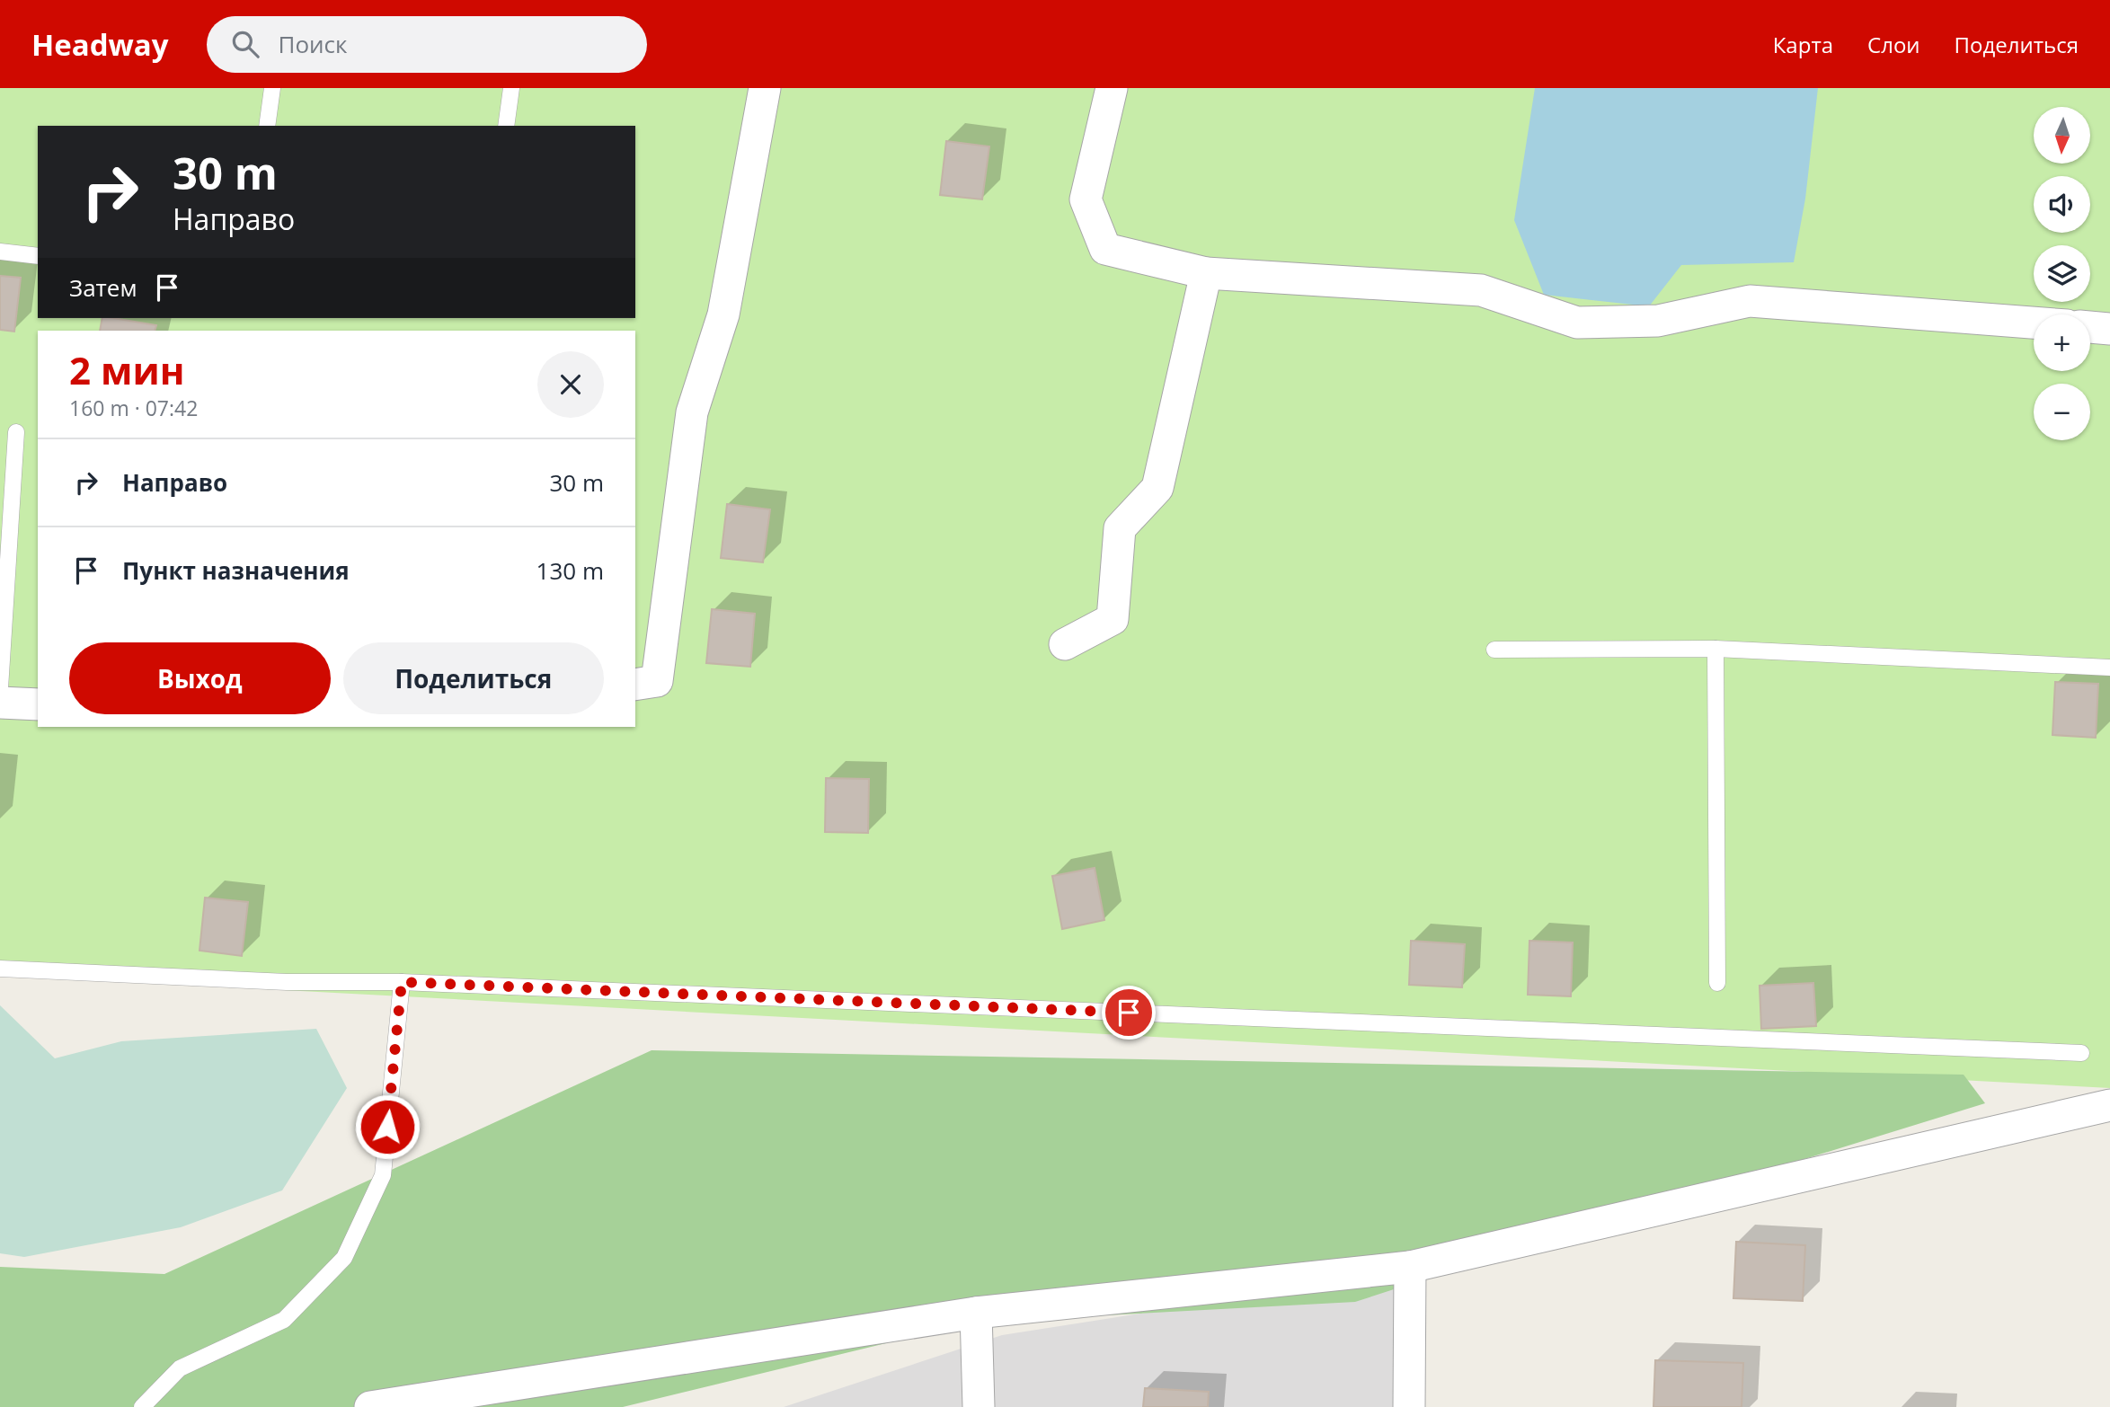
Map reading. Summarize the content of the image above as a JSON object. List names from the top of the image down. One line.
{"north":"bottom","page":{"header":"Headway","search":"Поиск","nav":["Карта","Слои","Поделиться"],"map_buttons":["+","−"],"turn":["30 m","Направо"],"then":"Затем","heading":["2 мин","160 m · 07:42"],"list":[{"name":"Направо","value":"30 m"},{"name":"Пункт назначения","value":"130 m"}],"buttons":["Выход","Поделиться"]}}
